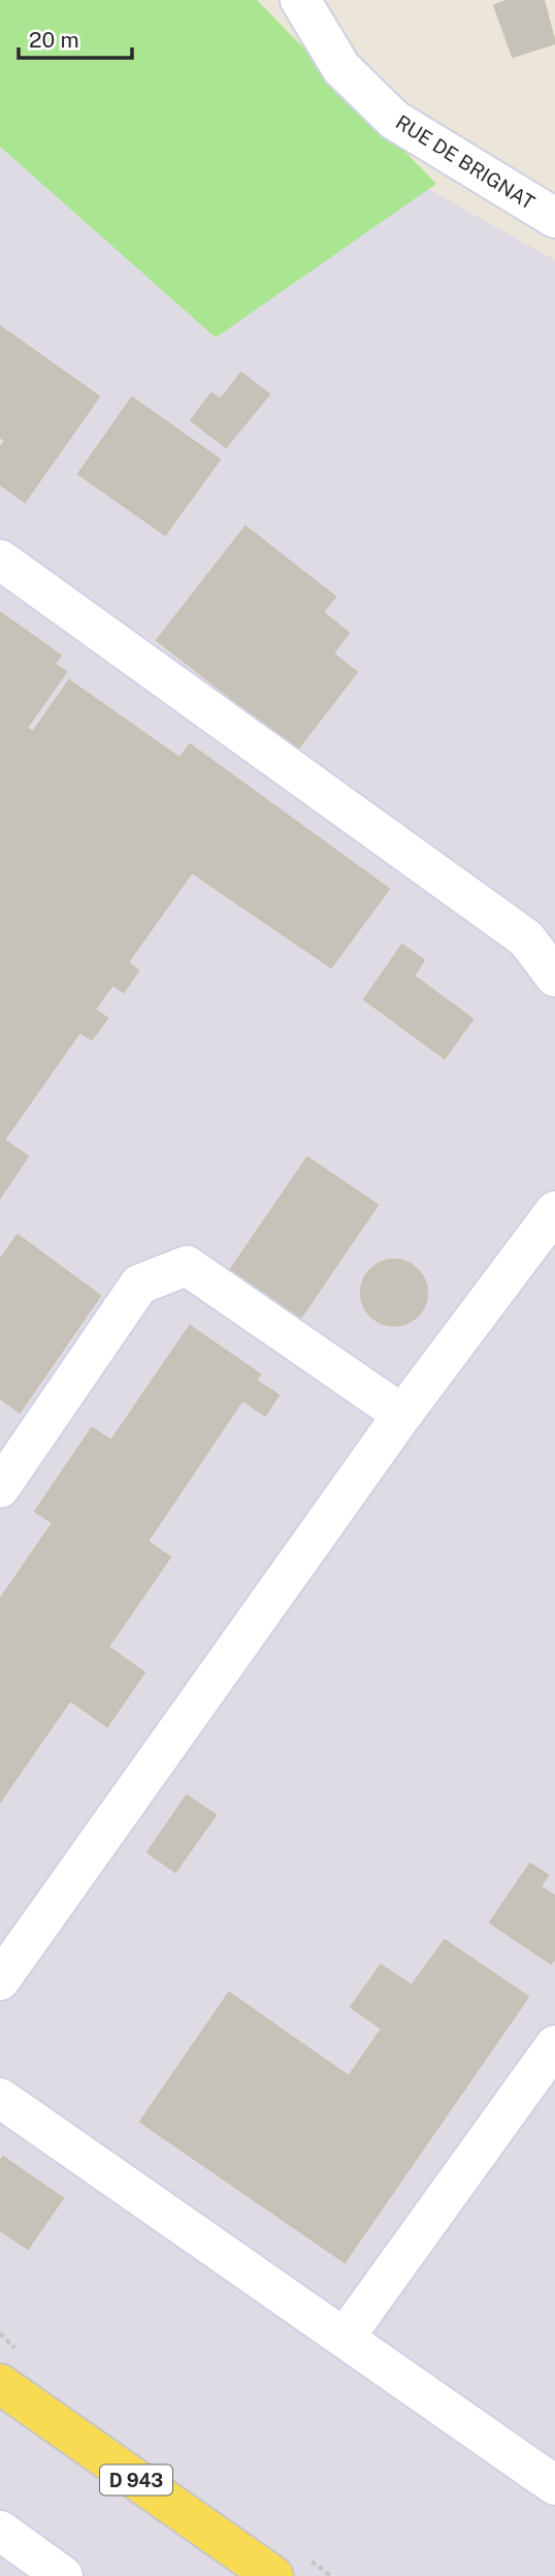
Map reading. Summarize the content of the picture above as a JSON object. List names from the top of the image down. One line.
{"streets":{"main road":["D 943"],"street":["RUE DE BRIGNAT"]},"scale_bar":"20 m"}
